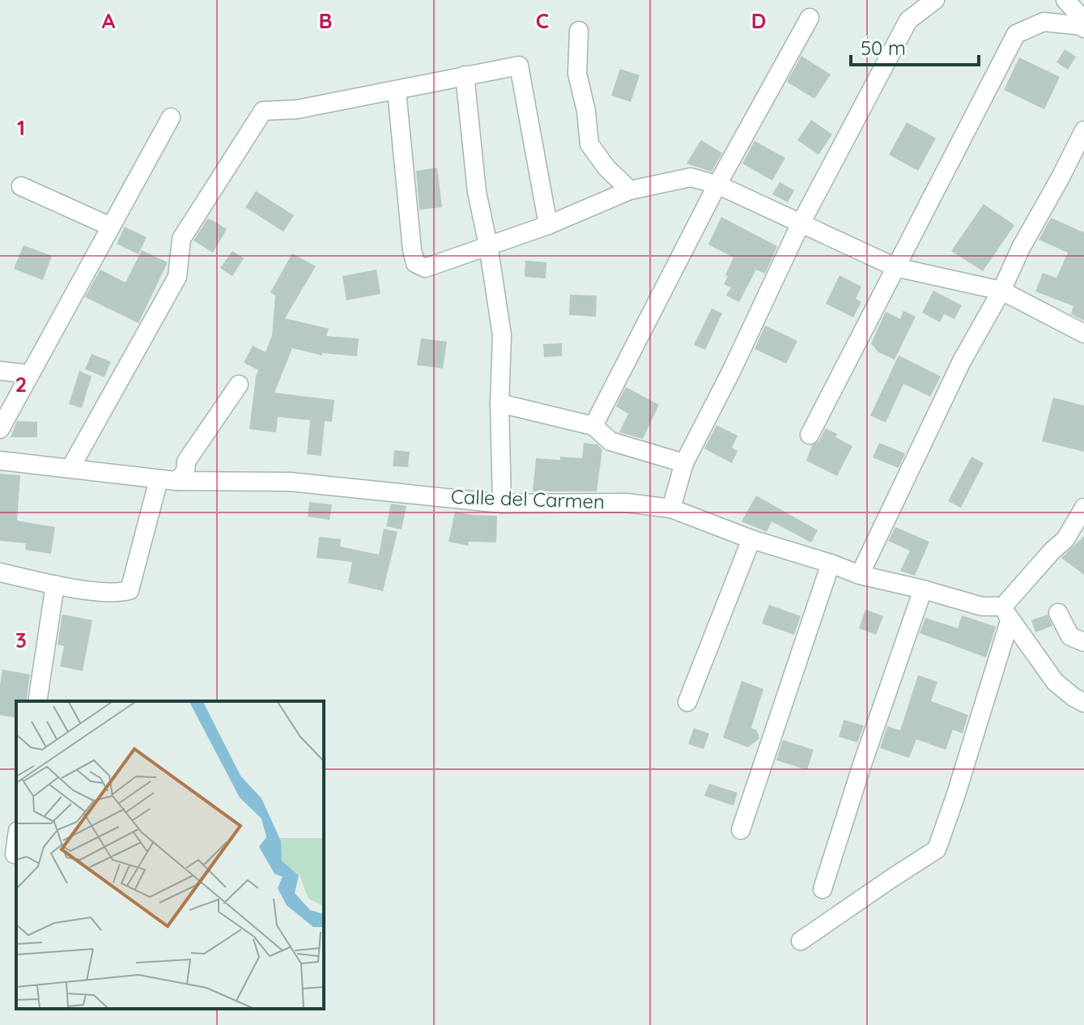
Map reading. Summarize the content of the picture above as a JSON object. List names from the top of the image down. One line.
{"streets":{"street":["Calle del Carmen"]},"scale_bar":"50 m","grid":{"columns":["A","B","C","D"],"rows":["1","2","3"]}}
